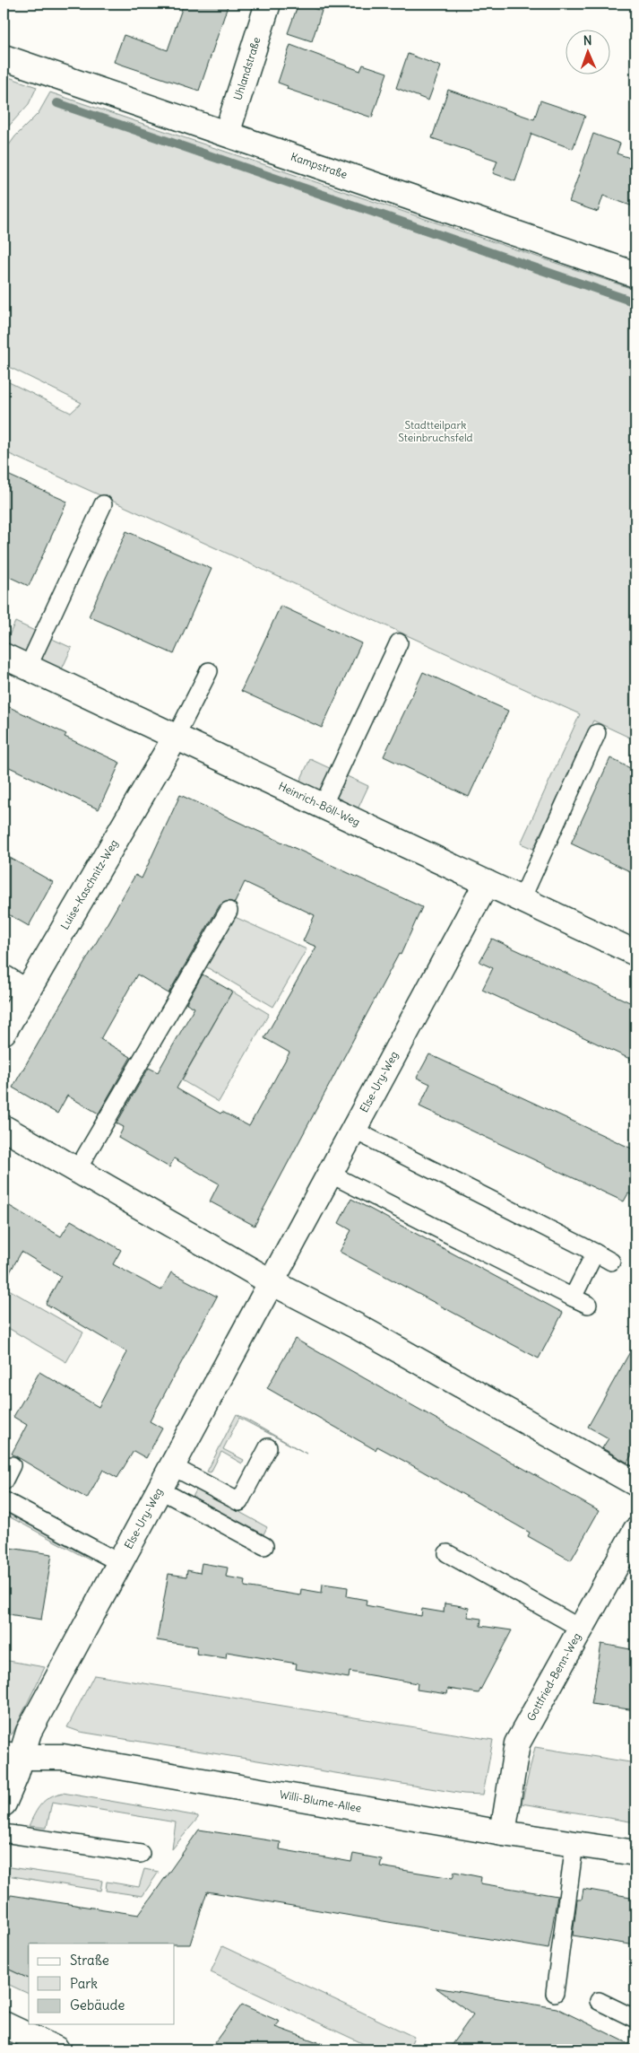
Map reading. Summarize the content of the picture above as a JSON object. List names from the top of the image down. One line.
{"streets":{"street":["Uhlandstraße","Kampstraße","Heinrich-Böll-Weg","Luise-Kaschnitz-Weg","Else-Ury-Weg","Gottfried-Benn-Weg","Willi-Blume-Allee"]},"crossings":[["Uhlandstraße","Kampstraße"],["Heinrich-Böll-Weg","Luise-Kaschnitz-Weg"],["Heinrich-Böll-Weg","Else-Ury-Weg"],["Else-Ury-Weg","Willi-Blume-Allee"],["Gottfried-Benn-Weg","Willi-Blume-Allee"]],"parks":["Stadtteilpark Steinbruchsfeld"],"legend":["Straße","Park","Gebäude"],"north":"top"}
